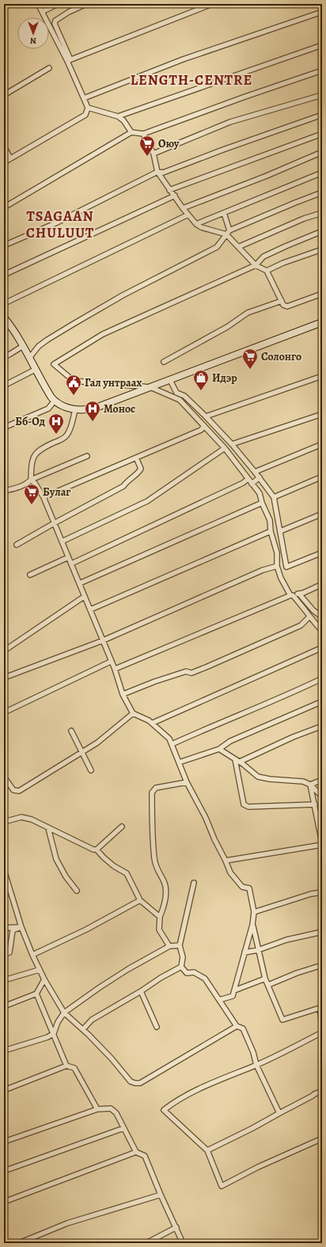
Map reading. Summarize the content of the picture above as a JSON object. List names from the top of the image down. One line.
{"districts":["LENGTH-CENTRE","TSAGAAN CHULUUT"],"places":{"supermarket":["Оюу","Солонго","Булаг"],"shop":["Идэр"],"public building":["Гал унтраах"],"hospital":["Монос","Бб-Од"]},"north":"bottom"}
